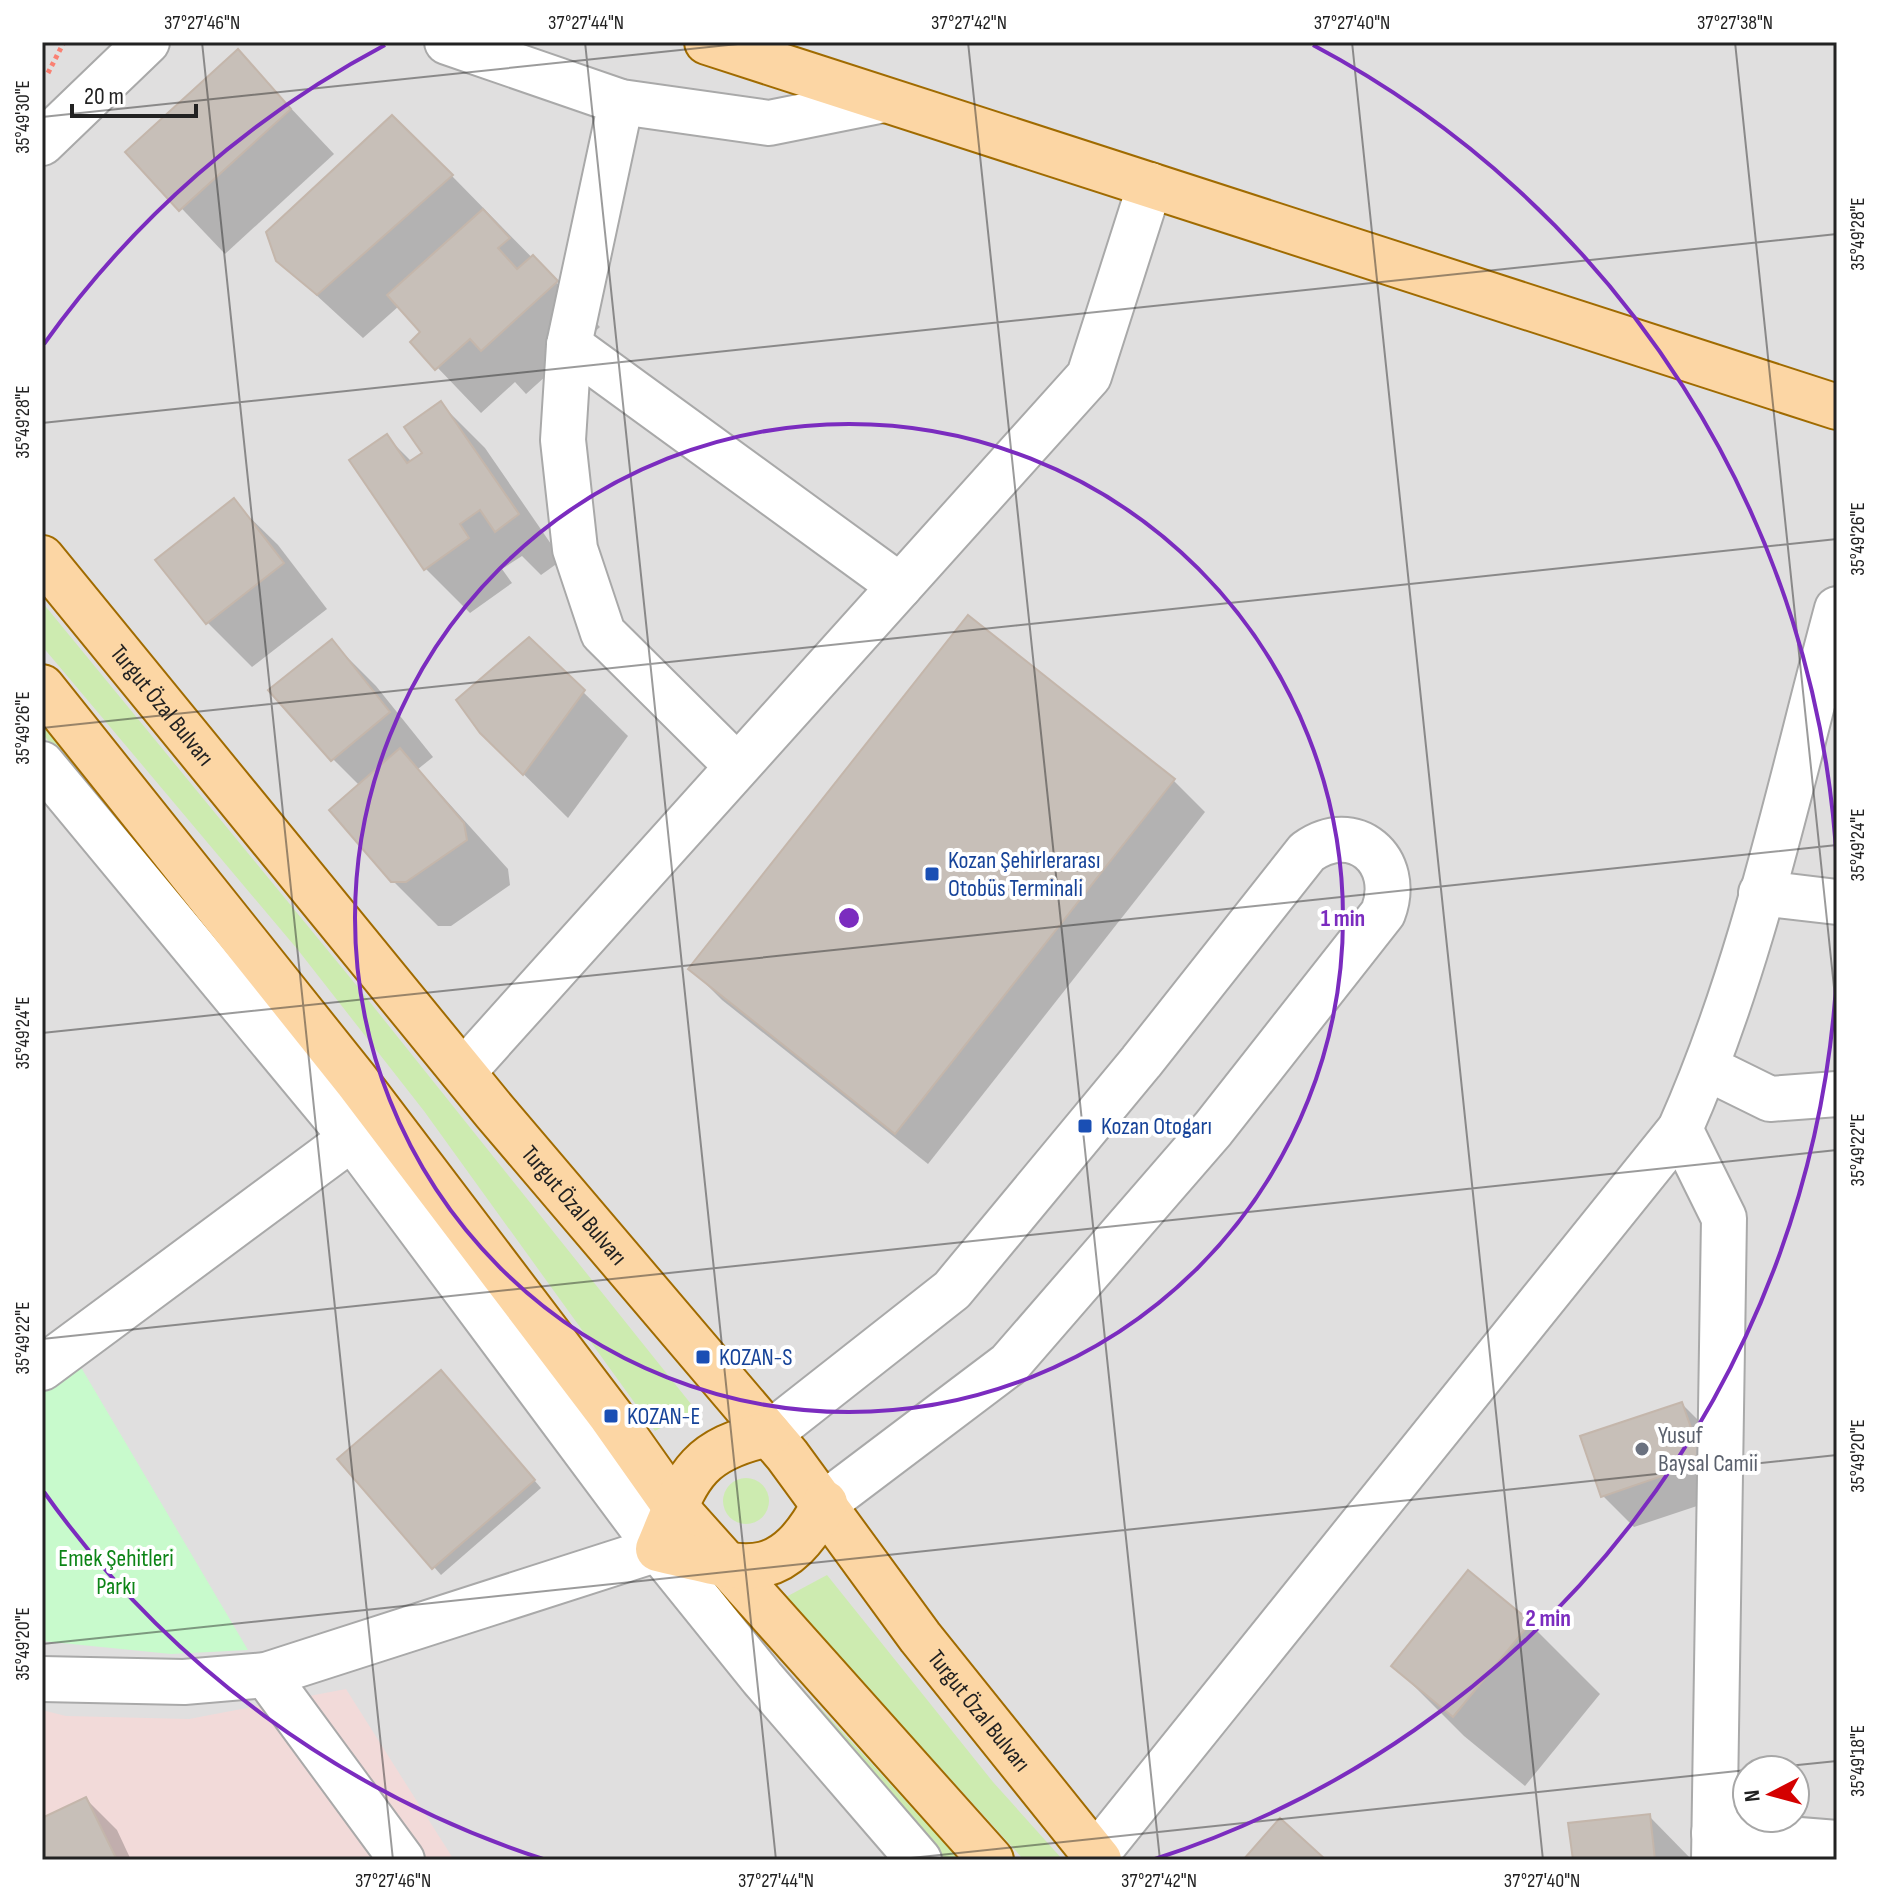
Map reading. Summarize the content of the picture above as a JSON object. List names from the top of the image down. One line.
{"streets":{"main road":["Turgut Özal Bulvarı"]},"parks":["Emek Şehitleri Parkı"],"places":{"transit":["Kozan Şehirlerarası Otobüs Terminali","Kozan Otogarı","KOZAN-S","KOZAN-E"],"other":["Yusuf Baysal Camii"]},"scale_bar":"20 m","north":"left","coordinates":["37°27'46\"N","37°27'44\"N","37°27'42\"N","37°27'40\"N","37°27'38\"N","35°49'30\"E","35°49'28\"E","35°49'26\"E","35°49'24\"E","35°49'22\"E","35°49'20\"E","35°49'18\"E"],"rings":["1 min","2 min"]}
